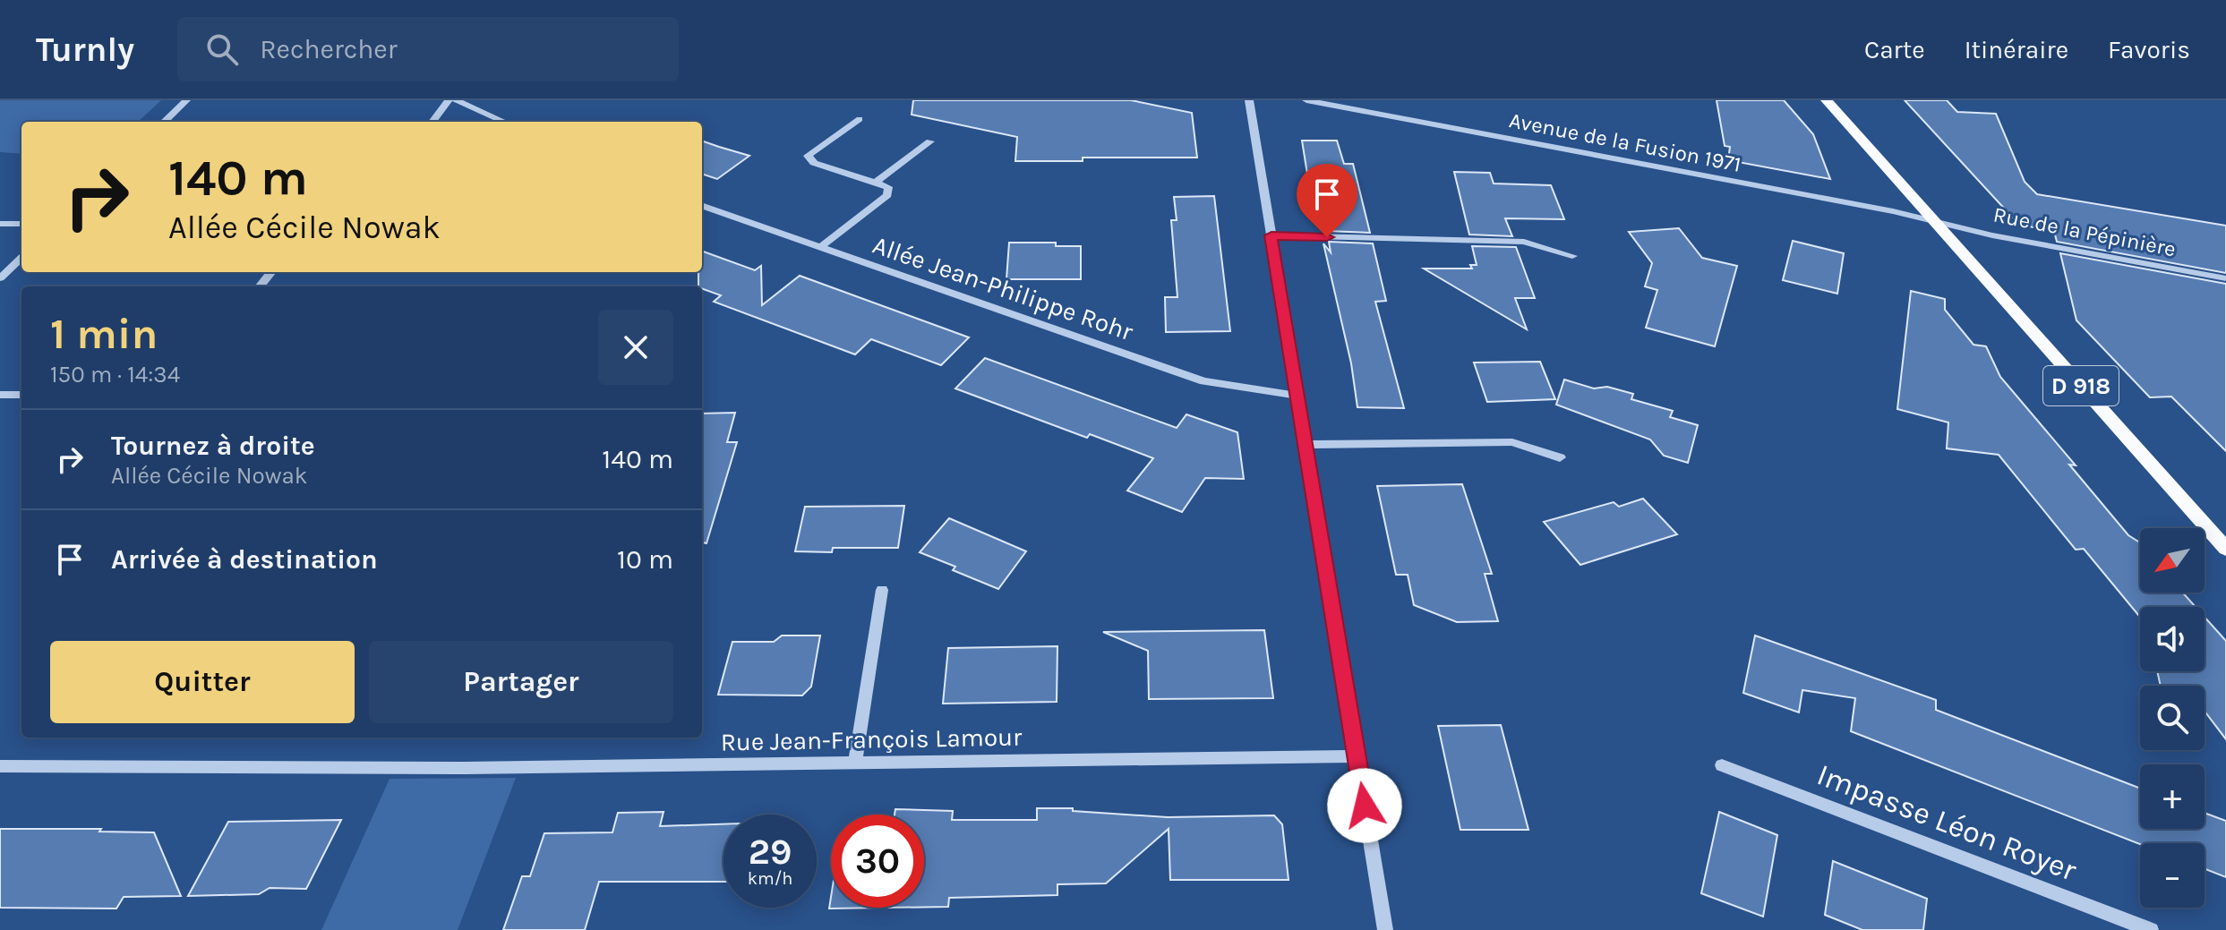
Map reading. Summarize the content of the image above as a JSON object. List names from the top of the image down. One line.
{"streets":{"main road":["D 918"],"street":["Avenue de la Fusion 1971","Rue de la Pépinière","Allée Jean-Philippe Rohr","Rue Jean-François Lamour","Impasse Léon Royer"]},"crossings":[["Avenue de la Fusion 1971","Rue de la Pépinière"],["Avenue de la Fusion 1971","D 918"],["Rue de la Pépinière","D 918"]],"north":"bottom left","page":{"header":"Turnly","search":"Rechercher","nav":["Carte","Itinéraire","Favoris"],"turn":["140 m","Allée Cécile Nowak"],"heading":["1 min","150 m · 14:34"],"list":[{"name":"Tournez à droite","note":"Allée Cécile Nowak","value":"140 m"},{"name":"Arrivée à destination","value":"10 m"}],"map_buttons":["+","−"],"buttons":["Quitter","Partager"],"speed":"29 km/h","limit":"30"}}
